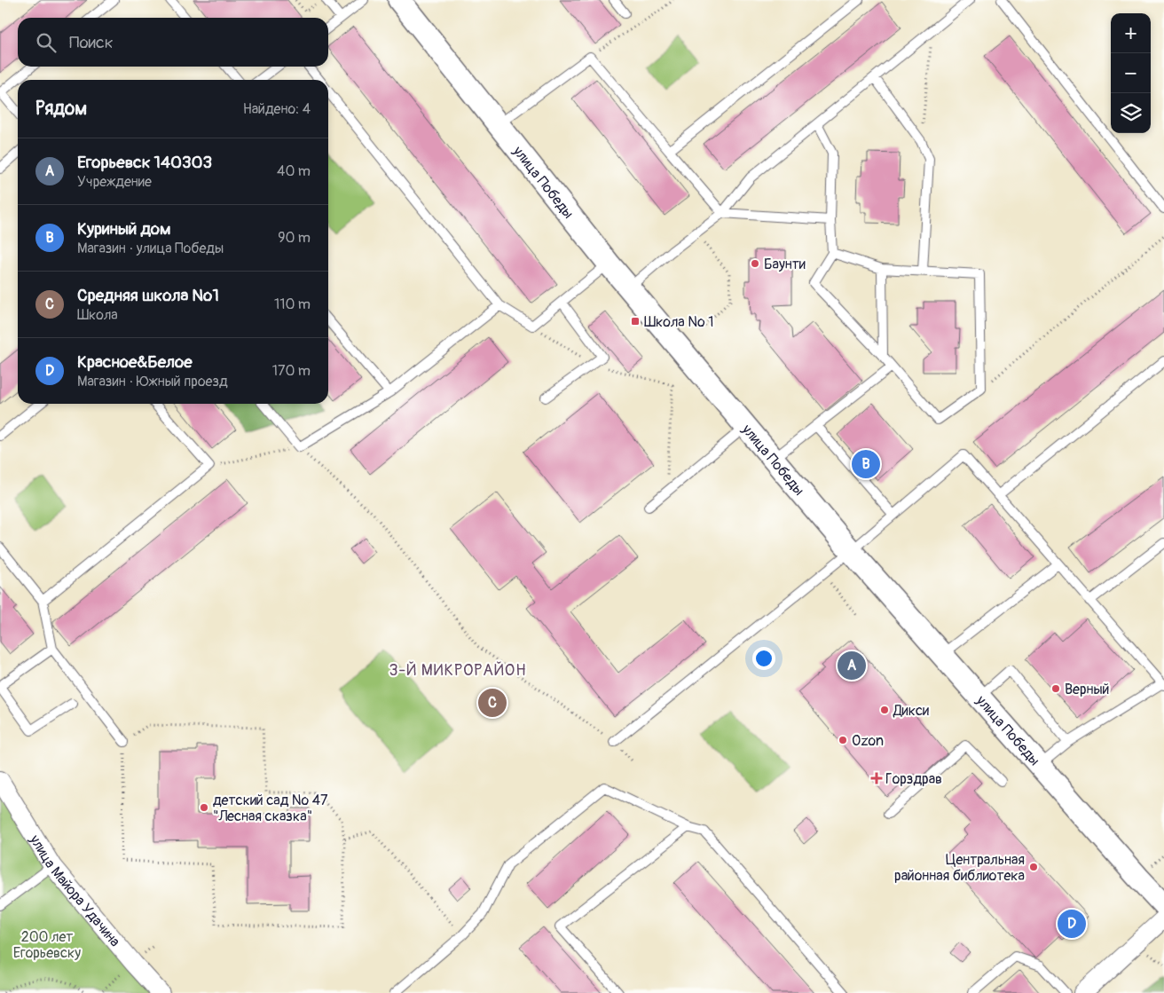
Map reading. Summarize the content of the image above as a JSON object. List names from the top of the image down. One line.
{"streets":{"street":["улица Победы","улица Майора Удачина"]},"districts":["3-Й МИКРОРАЙОН"],"parks":["200 лет Егорьевску"],"places":{"other":["Баунти","Верный","Дикси","Ozon","детский сад № 47 \"Лесная сказка\"","Центральная районная библиотека"],"transit":["Школа № 1"],"health":["Горздрав"]},"page":{"map_buttons":["+","−"],"search":"Поиск","heading":["Рядом","Найдено: 4"],"list":[{"mark":"A","name":"Егорьевск 140303","note":"Учреждение","value":"40 m"},{"mark":"B","name":"Куриный дом","note":"Магазин · улица Победы","value":"90 m"},{"mark":"C","name":"Средняя школа №1","note":"Школа","value":"110 m"},{"mark":"D","name":"Красное&Белое","note":"Магазин · Южный проезд","value":"170 m"}],"pins":["B","A","C","D"]}}
